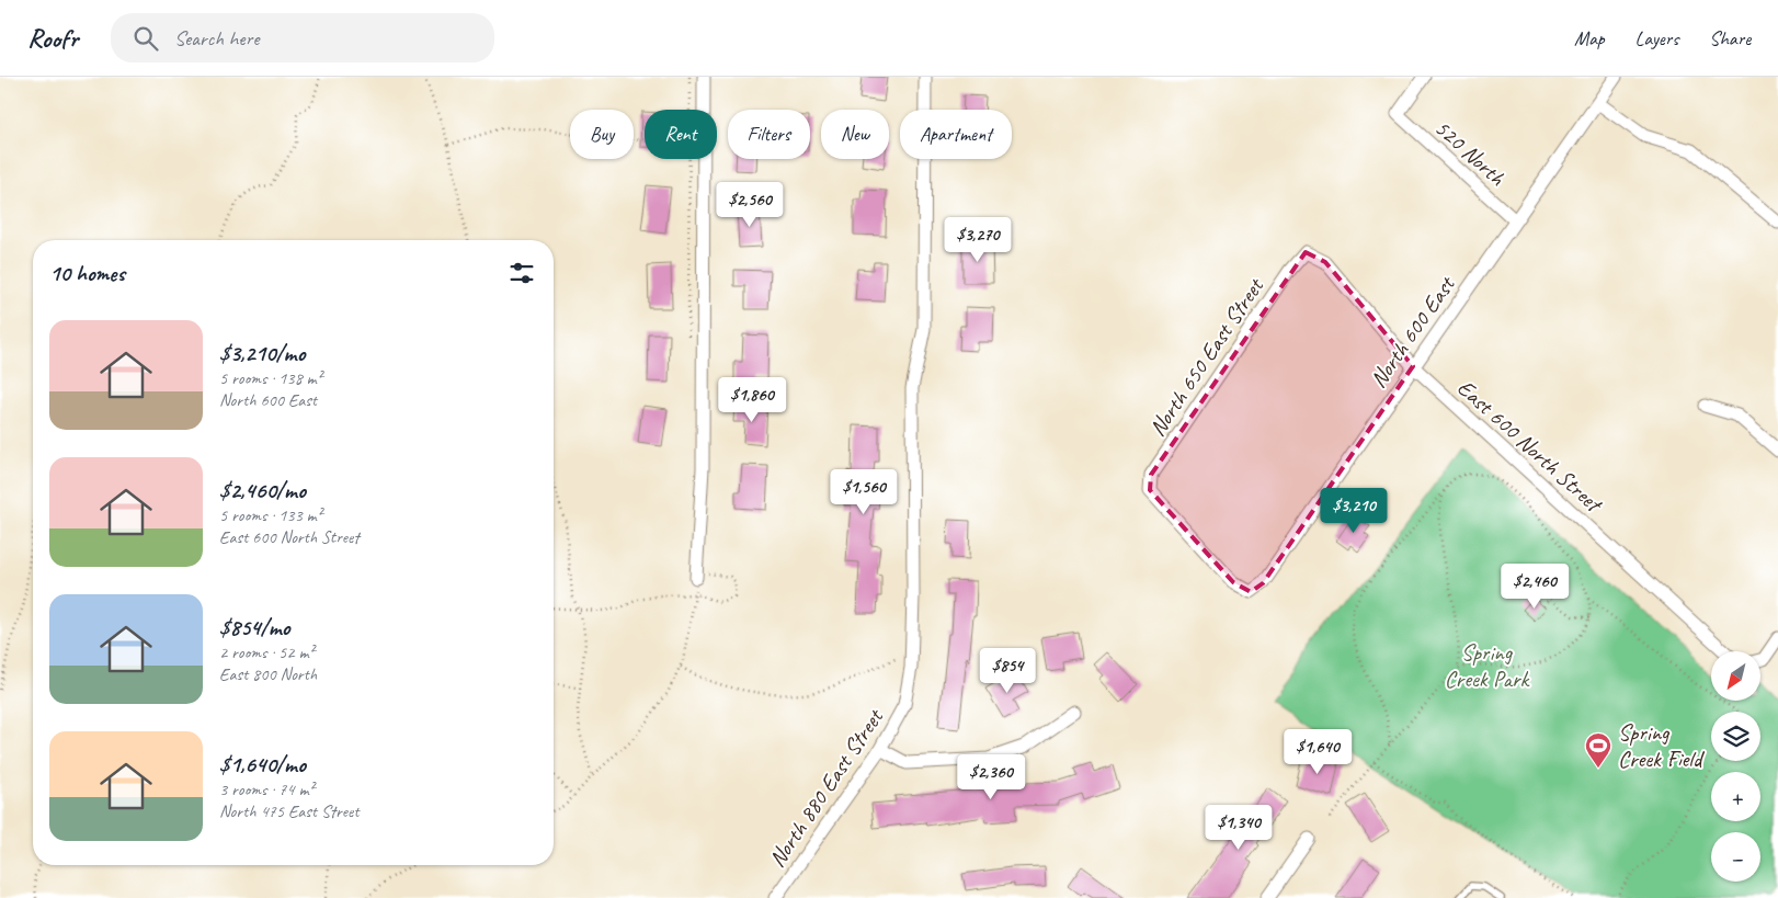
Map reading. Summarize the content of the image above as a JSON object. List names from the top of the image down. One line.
{"streets":{"street":["520 North","North 600 East","North 650 East Street","East 600 North Street","North 880 East Street"]},"crossings":[["520 North","North 600 East"],["North 600 East","North 650 East Street"],["North 600 East","East 600 North Street"],["North 650 East Street","East 600 North Street"]],"parks":["Spring Creek Park"],"places":{"sports":["Spring Creek Field"]},"north":"bottom left","page":{"header":"Roofr","search":"Search here","nav":["Map","Layers","Share"],"chip":["Buy","Rent","Filters","New","Apartment"],"price":["$2,560","$3,270","$1,860","$1,560","$3,210","$2,460","$854","$1,640","$2,360","$1,340"],"heading":"10 homes","list":[{"name":"$3,210/mo","note":"5 rooms · 138 m² · North 600 East"},{"name":"$2,460/mo","note":"5 rooms · 133 m² · East 600 North Street"},{"name":"$854/mo","note":"2 rooms · 52 m² · East 800 North"},{"name":"$1,640/mo","note":"3 rooms · 74 m² · North 475 East Street"}],"map_buttons":["+","−"]}}
